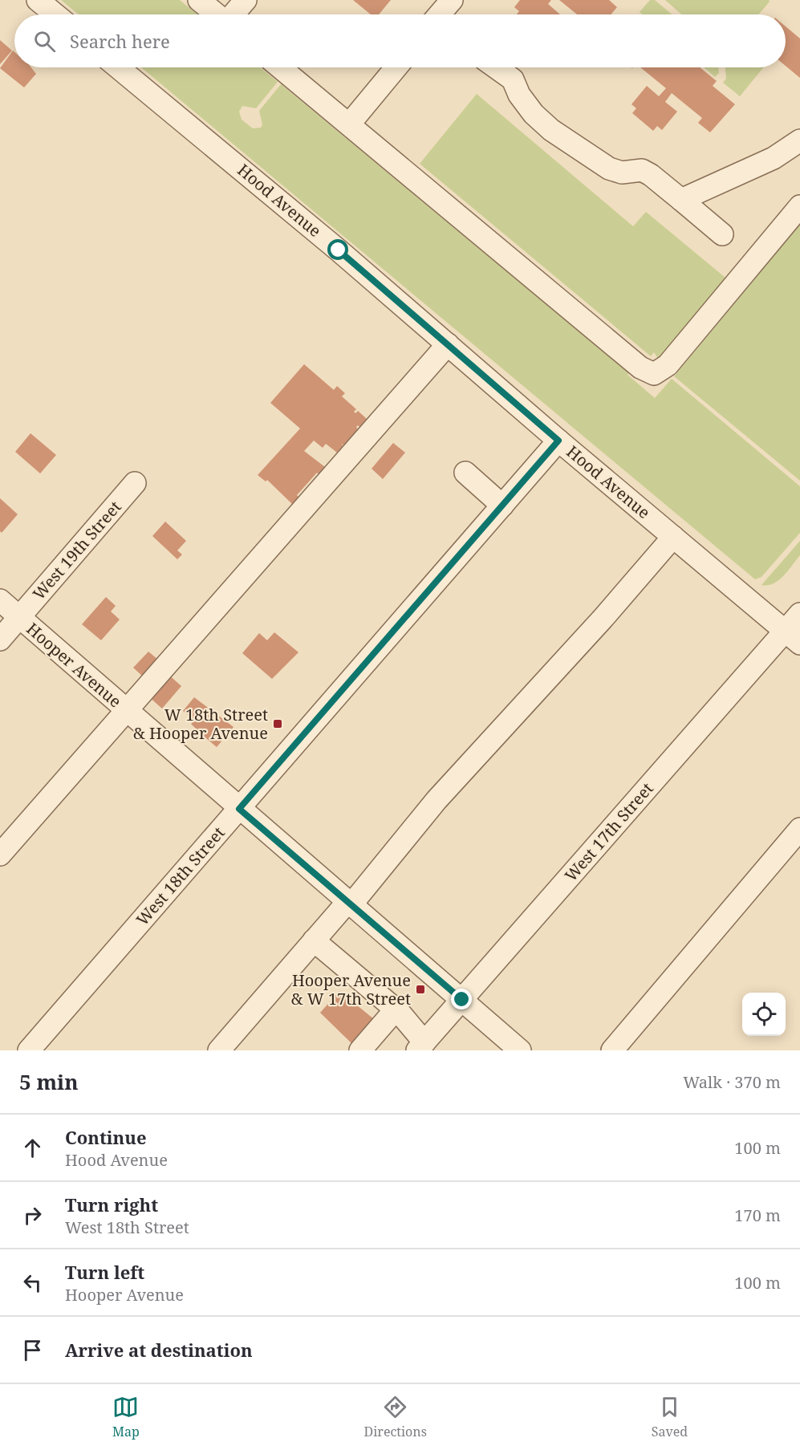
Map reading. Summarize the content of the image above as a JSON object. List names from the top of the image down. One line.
{"streets":{"street":["Hood Avenue","West 19th Street","Hooper Avenue","West 17th Street","West 18th Street"]},"crossings":[["Hood Avenue","West 17th Street"],["Hood Avenue","West 18th Street"],["West 19th Street","Hooper Avenue"],["Hooper Avenue","West 17th Street"],["Hooper Avenue","West 18th Street"]],"places":{"transit":["W 18th Street & Hooper Avenue","Hooper Avenue & W 17th Street"]},"page":{"search":"Search here","heading":["5 min","Walk · 370 m"],"list":[["Continue","Hood Avenue","100 m"],["Turn right","West 18th Street","170 m"],["Turn left","Hooper Avenue","100 m"],"Arrive at destination"],"nav":["Map","Directions","Saved"]}}
